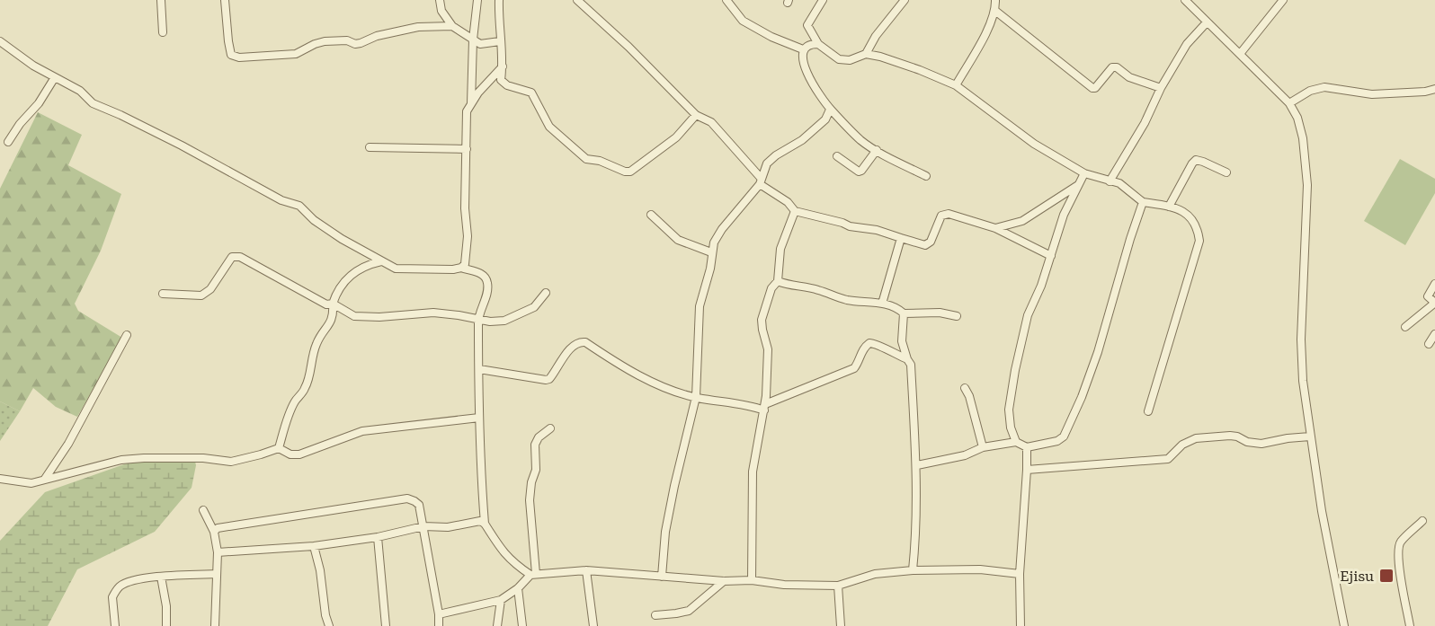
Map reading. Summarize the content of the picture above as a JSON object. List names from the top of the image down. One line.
{"places":{"transit":["Ejisu"]}}
